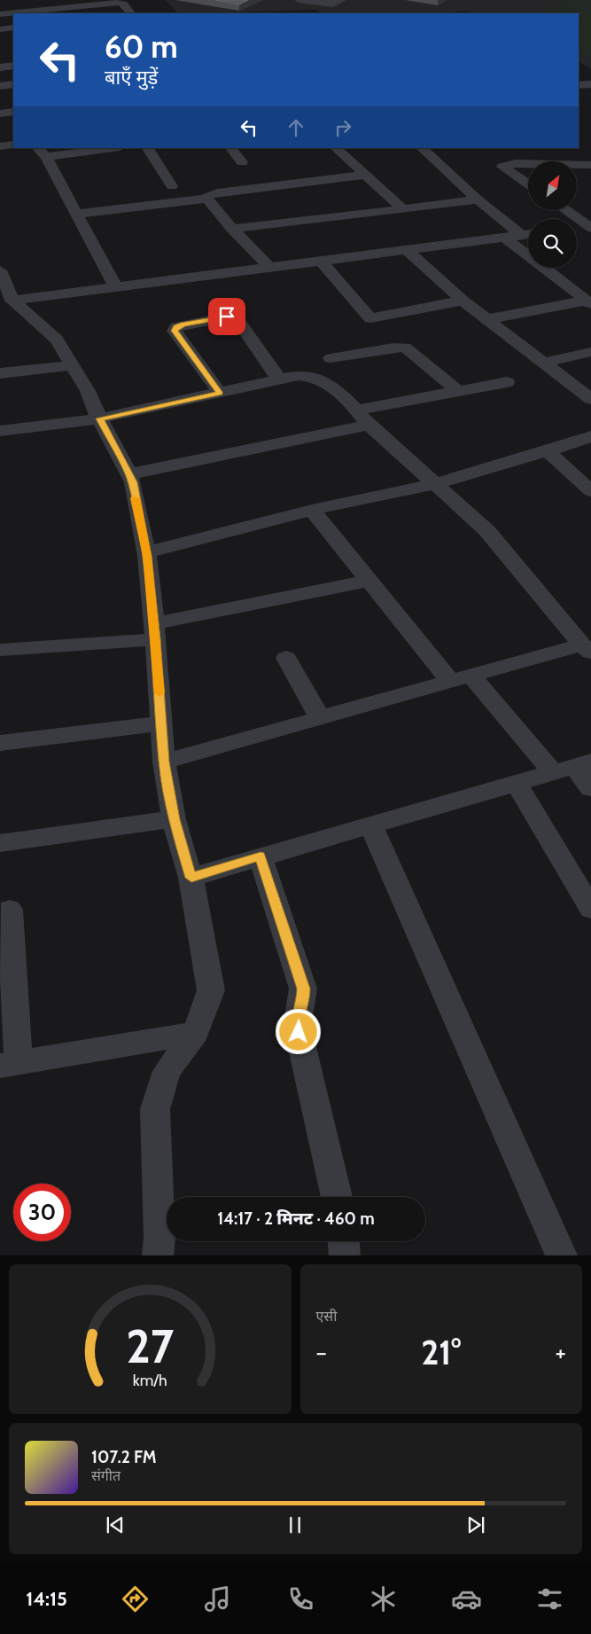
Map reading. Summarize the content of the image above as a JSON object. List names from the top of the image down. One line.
{"north":"top right","page":{"turn":["60 m","बाएँ मुड़ें"],"limit":"30","trip":"14:17 · 2 मिनट · 460 m","tile":"एसी","heat":["−","21°","+"],"song":["107.2 FM","संगीत"],"tabs":"14:15","gauge":["27","km/h"]}}
